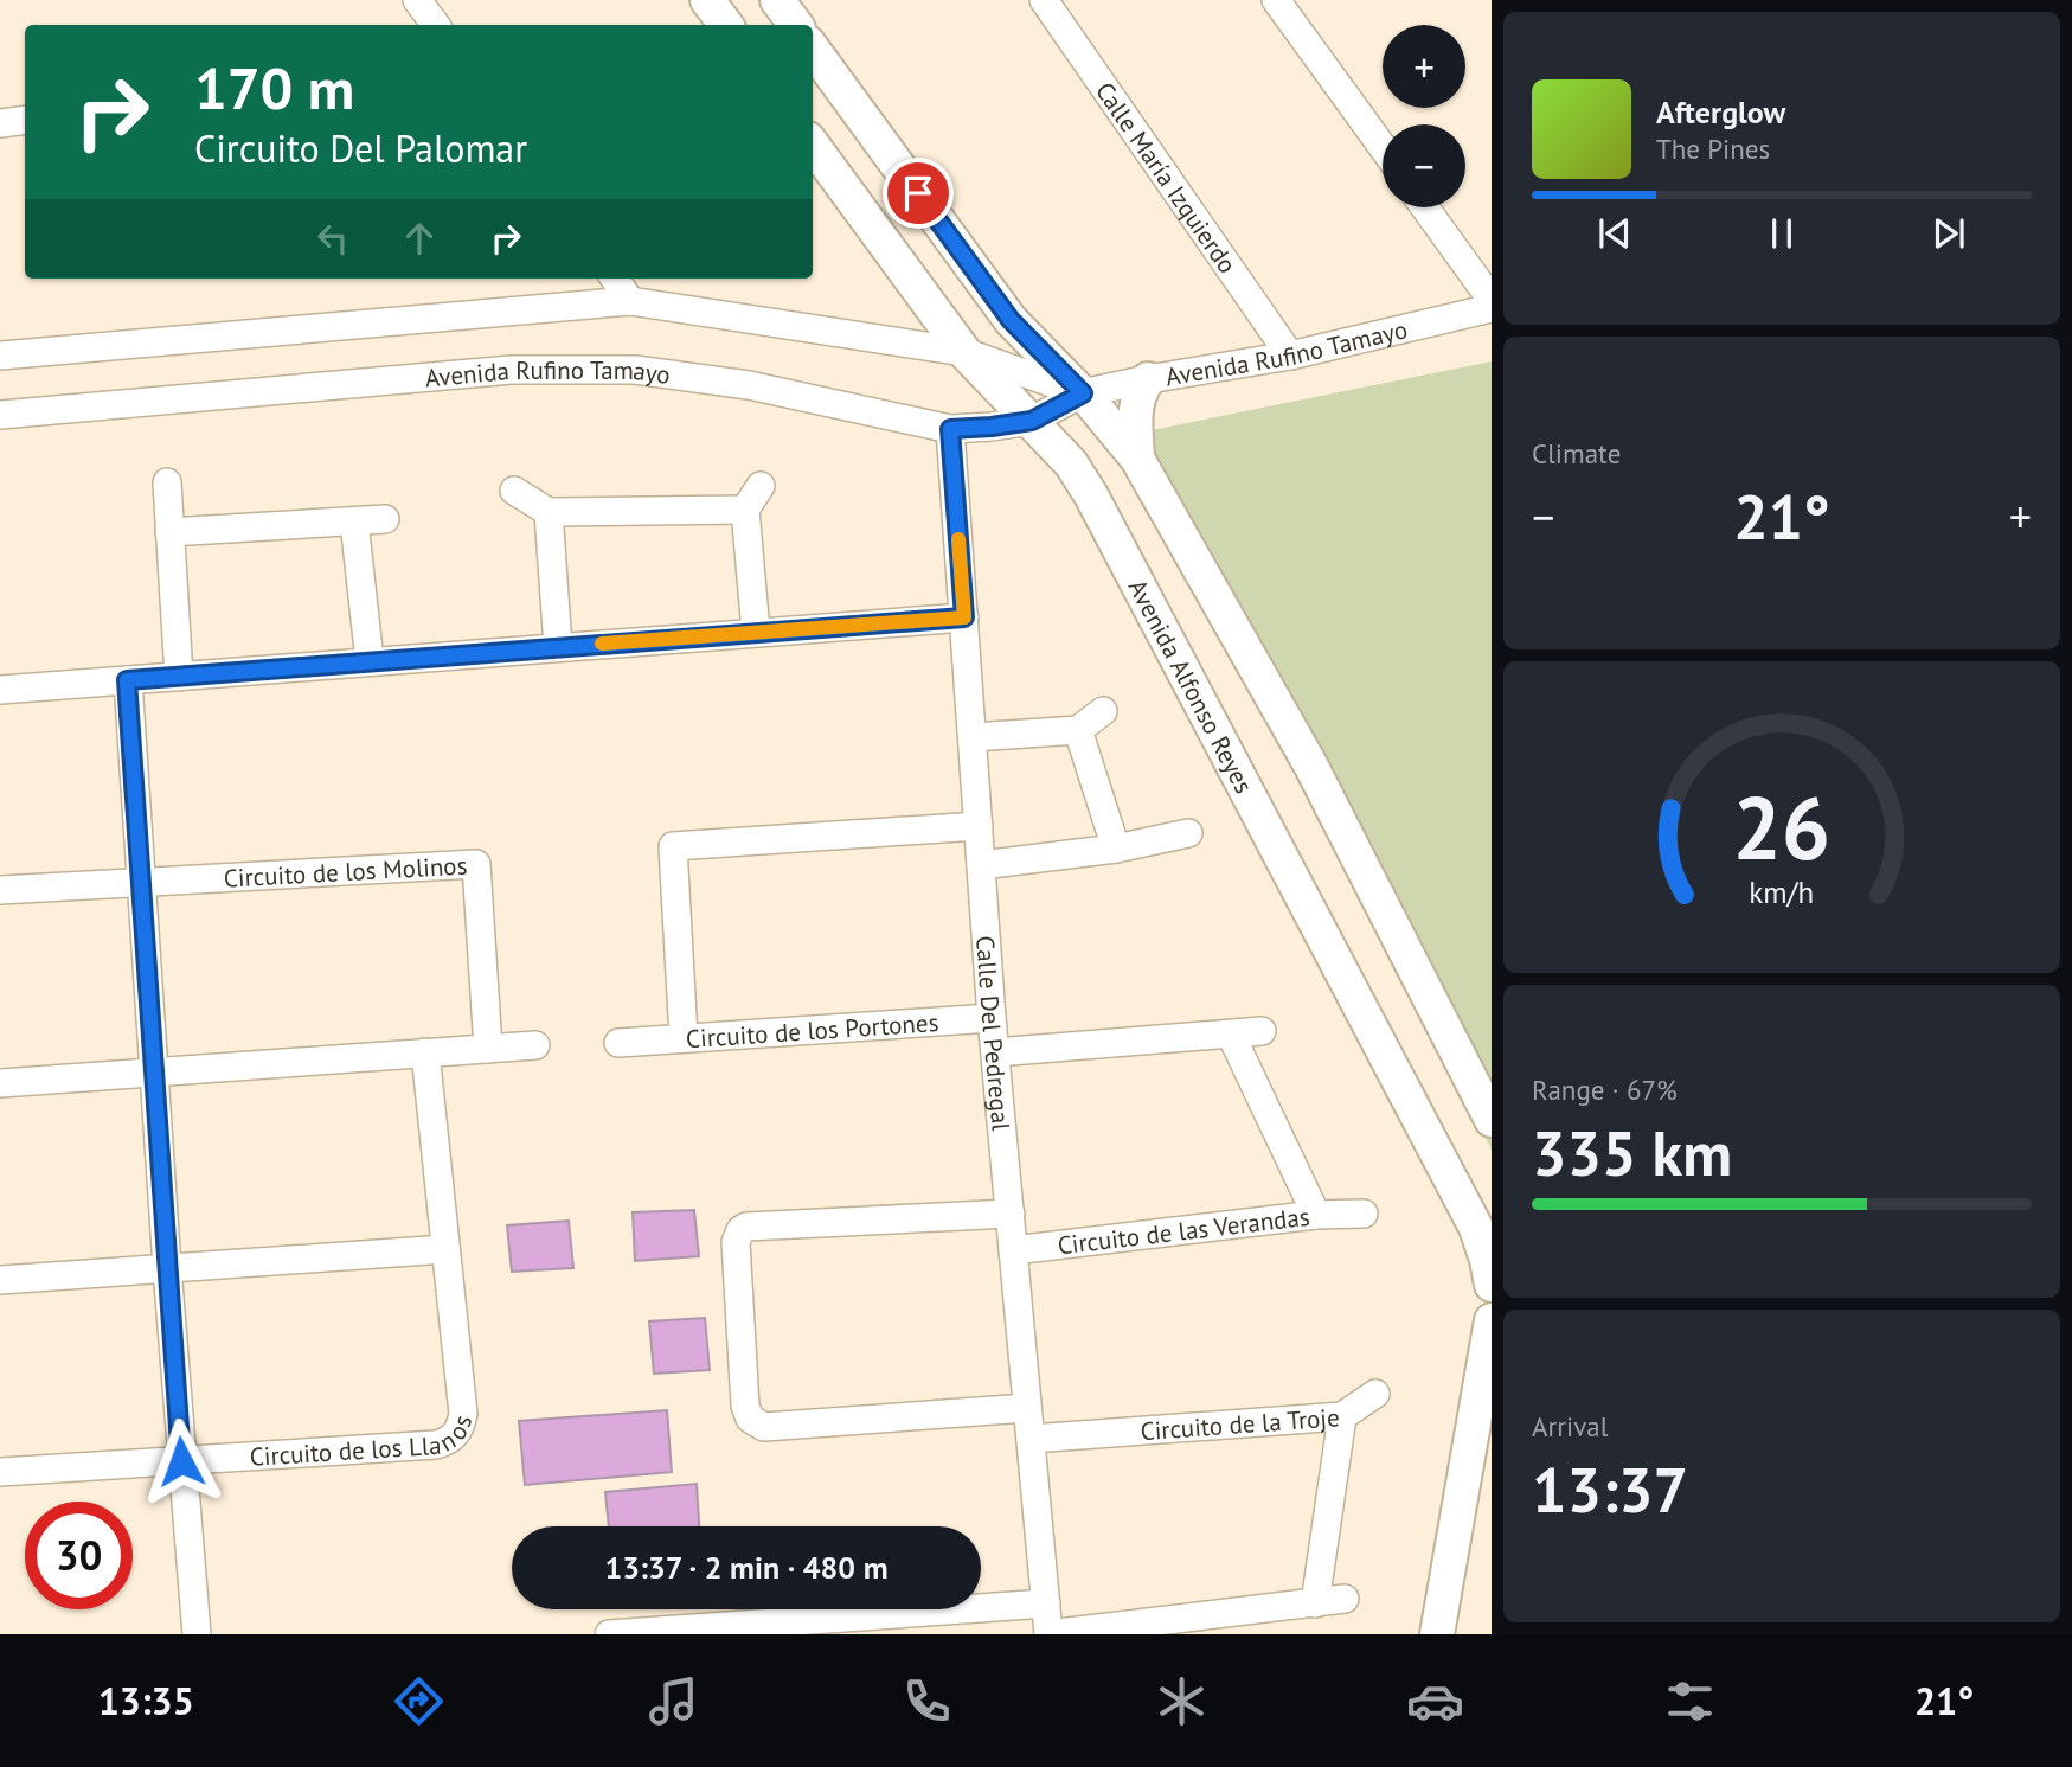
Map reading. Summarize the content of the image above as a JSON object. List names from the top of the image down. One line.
{"streets":{"street":["Calle María Izquierdo","Avenida Rufino Tamayo","Avenida Alfonso Reyes","Circuito de los Molinos","Circuito de los Portones","Calle Del Pedregal","Circuito de las Verandas","Circuito de la Troje","Circuito de los Llanos"]},"crossings":[["Calle María Izquierdo","Avenida Rufino Tamayo"],["Avenida Rufino Tamayo","Avenida Alfonso Reyes"],["Avenida Rufino Tamayo","Calle Del Pedregal"],["Circuito de los Portones","Calle Del Pedregal"],["Calle Del Pedregal","Circuito de las Verandas"],["Calle Del Pedregal","Circuito de la Troje"]],"page":{"map_buttons":["+","−"],"turn":["170 m","Circuito Del Palomar"],"song":["Afterglow","The Pines"],"tile":["Climate",["Range · 67%","335 km"],["Arrival","13:37"]],"heat":["−","21°","+"],"limit":"30","trip":"13:37 · 2 min · 480 m","tabs":["13:35","21°"],"gauge":["26","km/h"]}}
